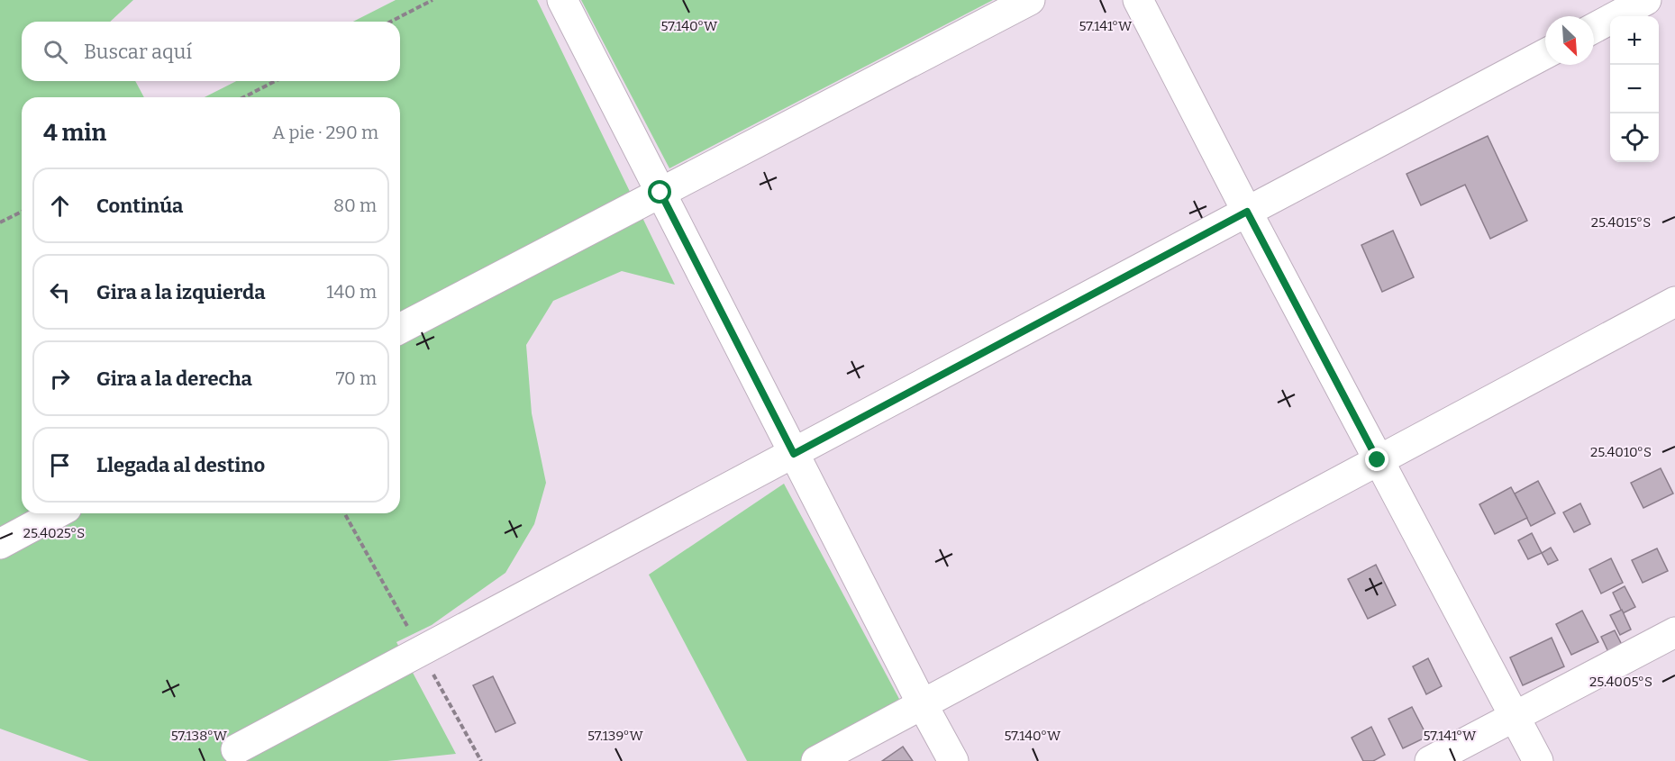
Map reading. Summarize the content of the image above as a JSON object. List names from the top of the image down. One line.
{"north":"bottom right","page":{"map_buttons":["+","−"],"search":"Buscar aquí","heading":["4 min","A pie · 290 m"],"list":[["Continúa","80 m"],["Gira a la izquierda","140 m"],["Gira a la derecha","70 m"],"Llegada al destino"]},"coordinates":["57.140°W","57.141°W","25.4015°S","25.4010°S","25.4025°S","25.4005°S","57.138°W","57.139°W"]}
